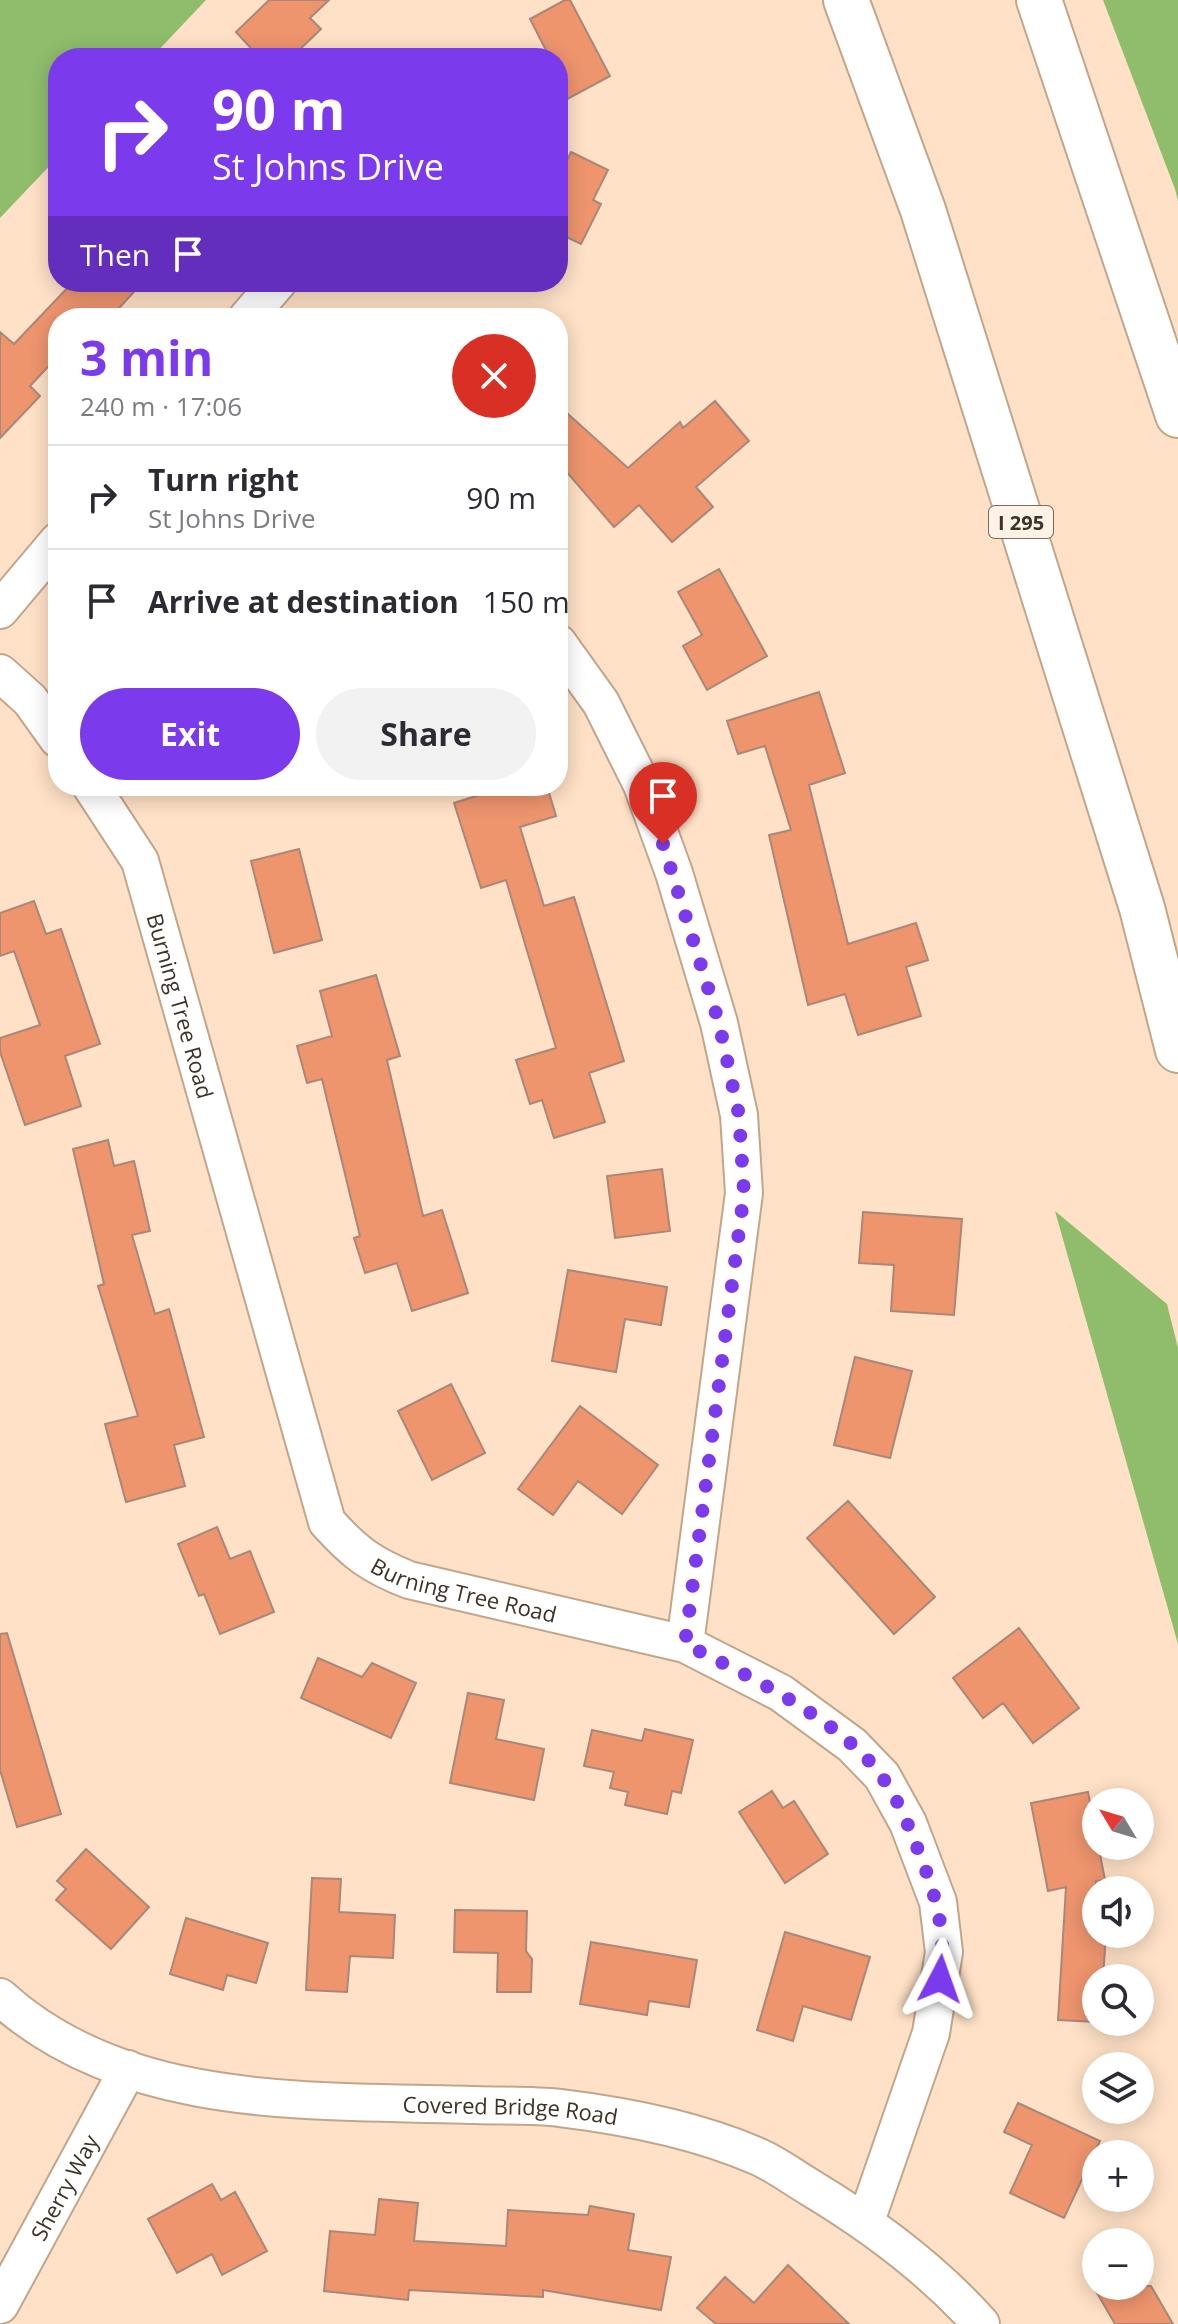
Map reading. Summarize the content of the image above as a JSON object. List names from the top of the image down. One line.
{"streets":{"highway":["I 295"],"street":["Burning Tree Road","Covered Bridge Road","Sherry Way"]},"crossings":[["Burning Tree Road","Covered Bridge Road"],["Covered Bridge Road","Sherry Way"]],"north":"top left","page":{"turn":["90 m","St Johns Drive"],"then":"Then","heading":["3 min","240 m · 17:06"],"list":[{"name":"Turn right","note":"St Johns Drive","value":"90 m"},{"name":"Arrive at destination","value":"150 m"}],"buttons":["Exit","Share"],"map_buttons":["+","−"]}}
